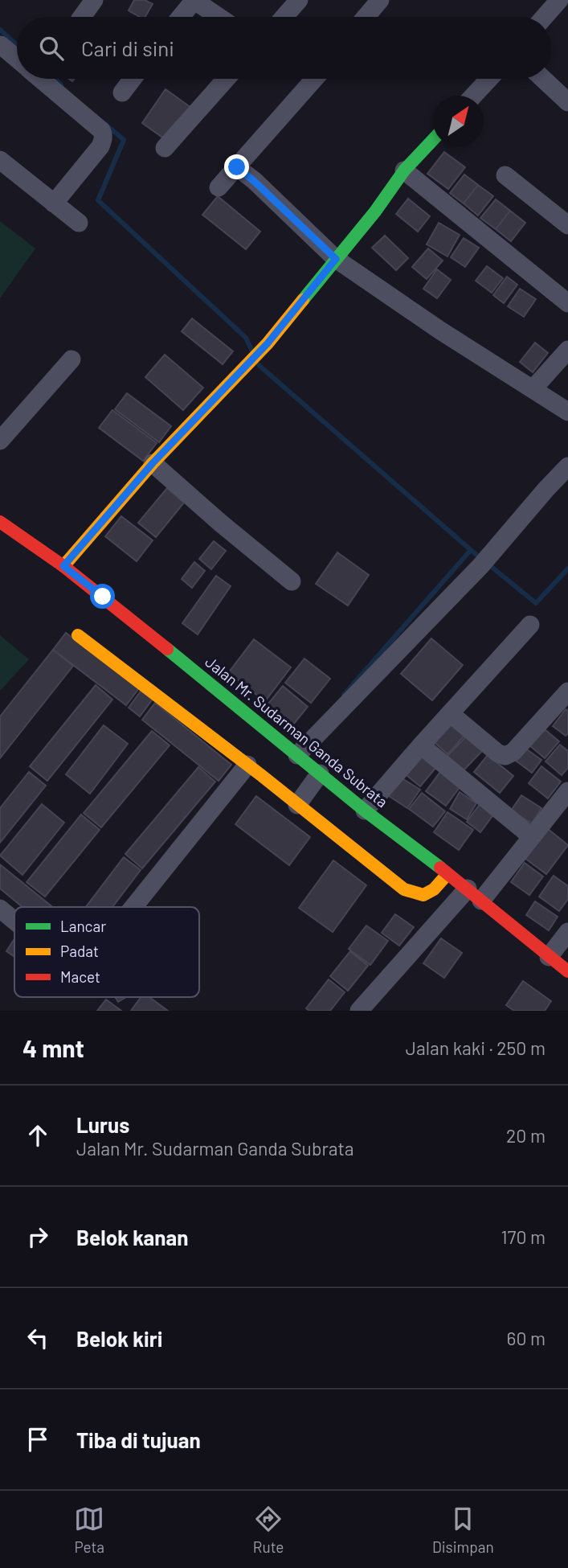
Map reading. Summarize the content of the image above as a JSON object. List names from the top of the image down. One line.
{"streets":{"street":["Jalan Mr. Sudarman Ganda Subrata"]},"legend":["Lancar","Padat","Macet"],"north":"top right","page":{"search":"Cari di sini","heading":["4 mnt","Jalan kaki · 250 m"],"list":[["Lurus","Jalan Mr. Sudarman Ganda Subrata","20 m"],["Belok kanan","170 m"],["Belok kiri","60 m"],"Tiba di tujuan"],"nav":["Peta","Rute","Disimpan"]}}
